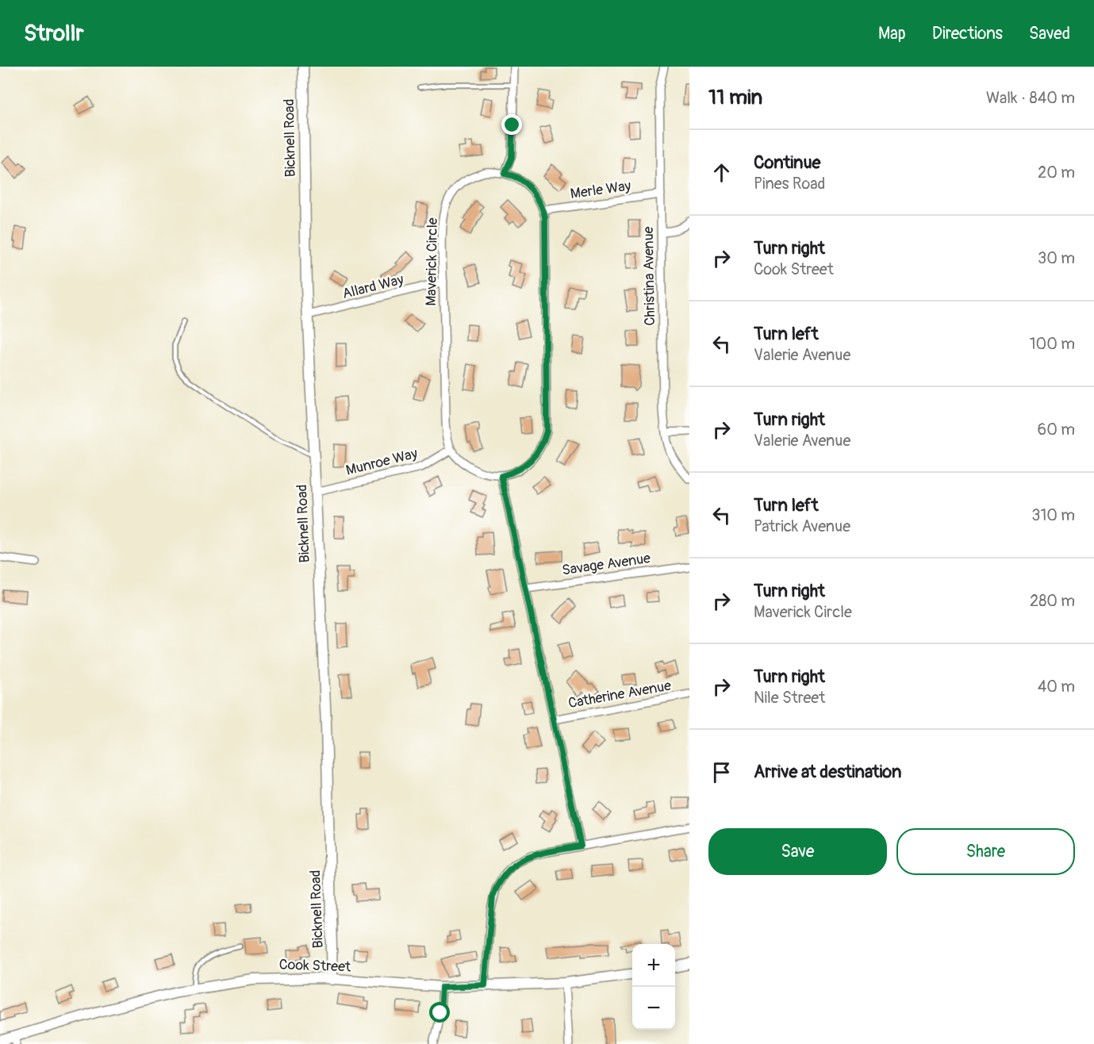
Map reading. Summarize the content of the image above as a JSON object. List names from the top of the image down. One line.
{"streets":{"street":["Bicknell Road","Merle Way","Maverick Circle","Christina Avenue","Allard Way","Munroe Way","Savage Avenue","Catherine Avenue","Cook Street"]},"crossings":[["Bicknell Road","Allard Way"],["Bicknell Road","Munroe Way"],["Bicknell Road","Cook Street"],["Merle Way","Maverick Circle"],["Merle Way","Christina Avenue"],["Maverick Circle","Allard Way"],["Maverick Circle","Munroe Way"]],"page":{"header":"Strollr","nav":["Map","Directions","Saved"],"heading":["11 min","Walk · 840 m"],"list":[["Continue","Pines Road","20 m"],["Turn right","Cook Street","30 m"],["Turn left","Valerie Avenue","100 m"],["Turn right","Valerie Avenue","60 m"],["Turn left","Patrick Avenue","310 m"],["Turn right","Maverick Circle","280 m"],["Turn right","Nile Street","40 m"],"Arrive at destination"],"buttons":["Save","Share"],"map_buttons":["+","−"]}}
